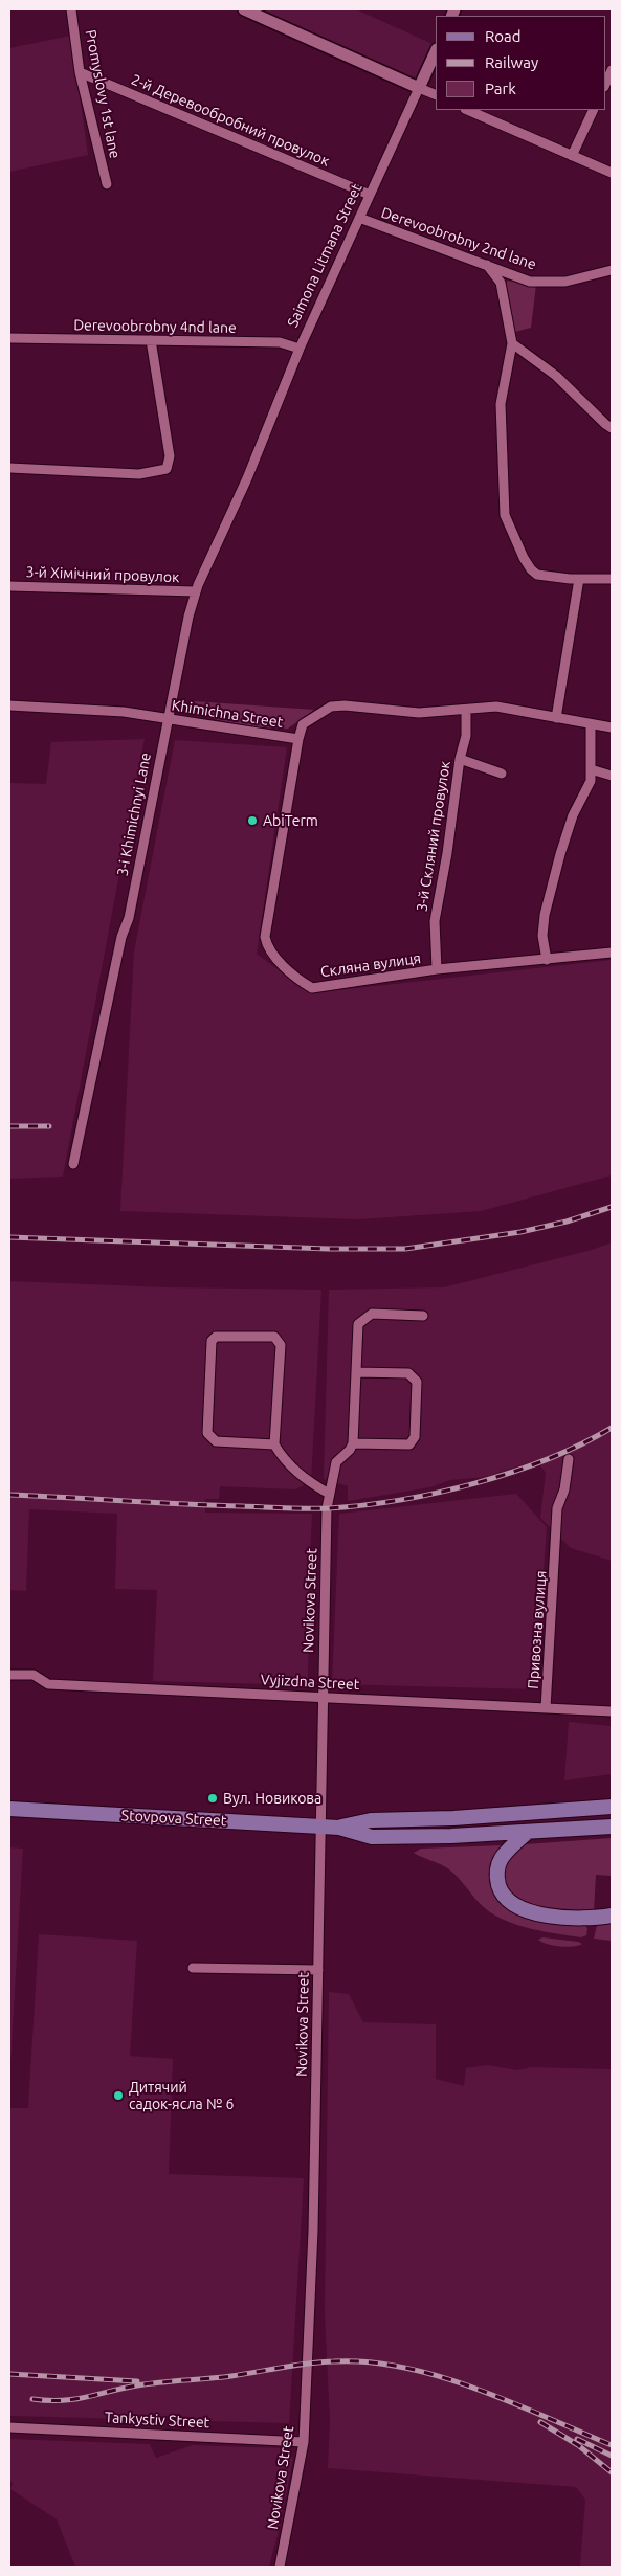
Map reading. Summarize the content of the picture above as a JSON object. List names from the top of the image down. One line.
{"streets":{"main road":["Stovpova Street"],"street":["Promyslovy 1st lane","2-й Деревообробний провулок","Derevoobrobny 2nd lane","Saimona Litmana Street","Derevoobrobny 4nd lane","3-й Хімічний провулок","Khimichna Street","3-i Khimichnyi Lane","3-й Скляний провулок","Скляна вулиця","Novikova Street","Привозна вулиця","Vyjizdna Street","Tankystiv Street"]},"crossings":[["Promyslovy 1st lane","2-й Деревообробний провулок"],["2-й Деревообробний провулок","Saimona Litmana Street"],["Derevoobrobny 2nd lane","Saimona Litmana Street"],["Saimona Litmana Street","Derevoobrobny 4nd lane"],["Saimona Litmana Street","3-i Khimichnyi Lane"],["3-й Хімічний провулок","3-i Khimichnyi Lane"],["Khimichna Street","3-i Khimichnyi Lane"],["Khimichna Street","3-й Скляний провулок"],["Khimichna Street","Скляна вулиця"],["3-й Скляний провулок","Скляна вулиця"],["Novikova Street","Vyjizdna Street"],["Novikova Street","Stovpova Street"],["Novikova Street","Tankystiv Street"],["Привозна вулиця","Vyjizdna Street"]],"places":["AbiTerm","Вул. Новикова","Дитячий садок-ясла № 6"],"legend":["Road","Railway","Park"]}
